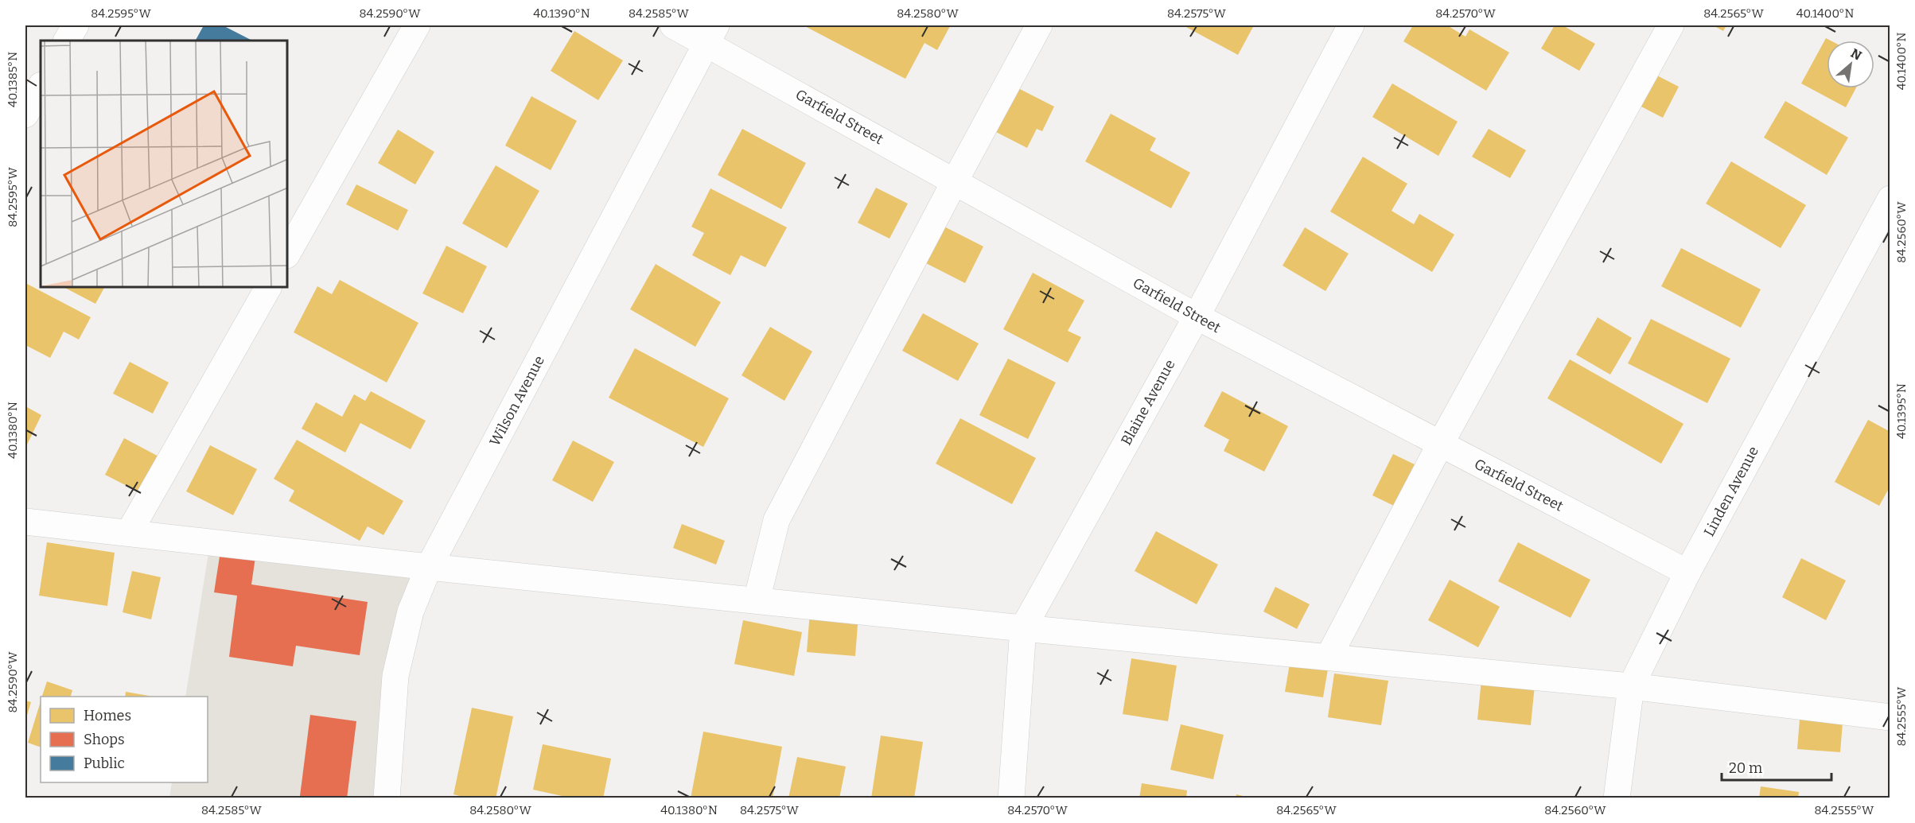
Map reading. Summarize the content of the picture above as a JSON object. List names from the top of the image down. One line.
{"streets":{"street":["Garfield Street","Wilson Avenue","Blaine Avenue","Linden Avenue"]},"crossings":[["Garfield Street","Wilson Avenue"],["Garfield Street","Blaine Avenue"],["Garfield Street","Linden Avenue"]],"legend":["Homes","Shops","Public"],"scale_bar":"20 m","north":"top right","coordinates":["84.2595°W","84.2590°W","40.1390°N","84.2585°W","84.2580°W","84.2575°W","84.2570°W","84.2565°W","40.1400°N","40.1385°N","84.2560°W","40.1395°N","40.1380°N","84.2555°W"]}
